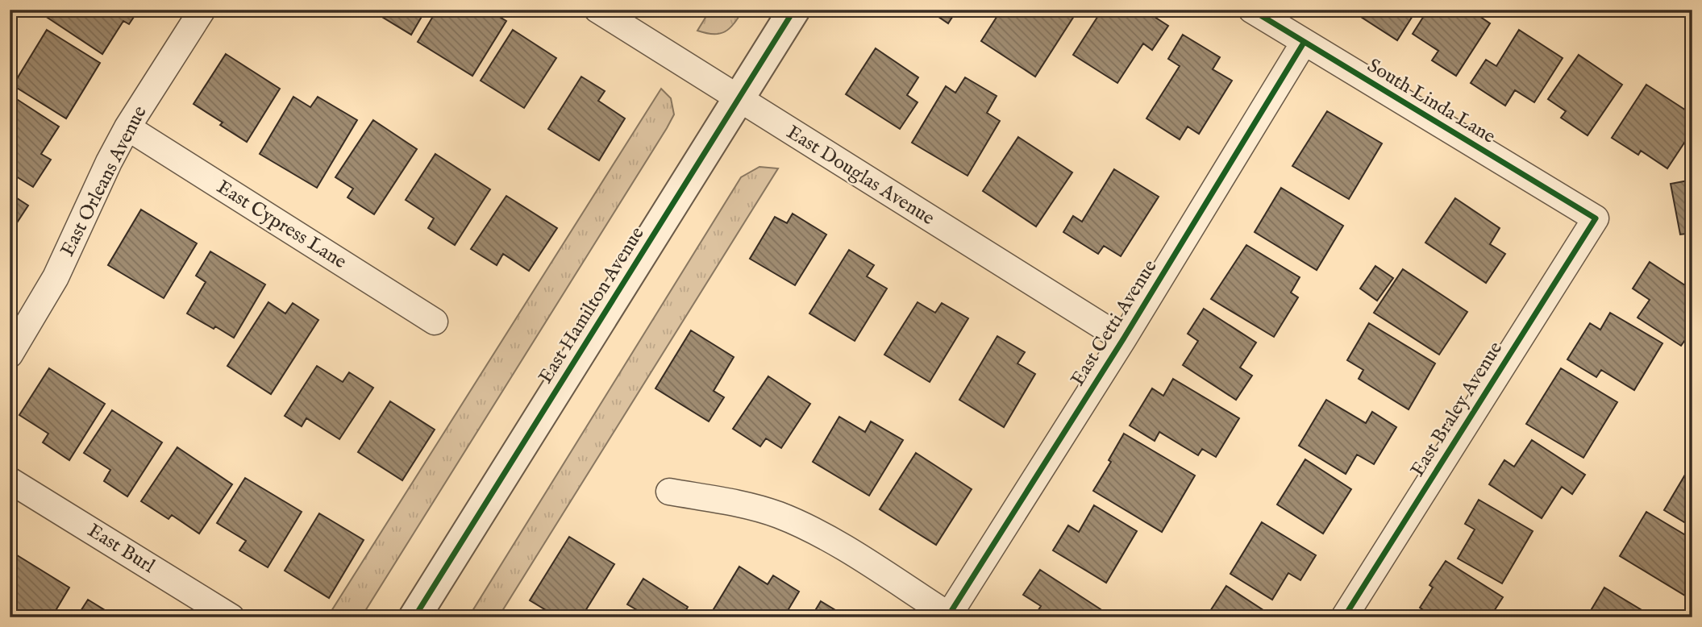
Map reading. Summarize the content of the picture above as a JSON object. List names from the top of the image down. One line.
{"streets":{"street":["South Linda Lane","East Douglas Avenue","East Orleans Avenue","East Cypress Lane","East Hamilton Avenue","East Cetti Avenue","East Braley Avenue","East Burl"]},"crossings":[["South Linda Lane","East Cetti Avenue"],["South Linda Lane","East Braley Avenue"],["East Douglas Avenue","East Hamilton Avenue"],["East Douglas Avenue","East Cetti Avenue"],["East Orleans Avenue","East Cypress Lane"]]}
